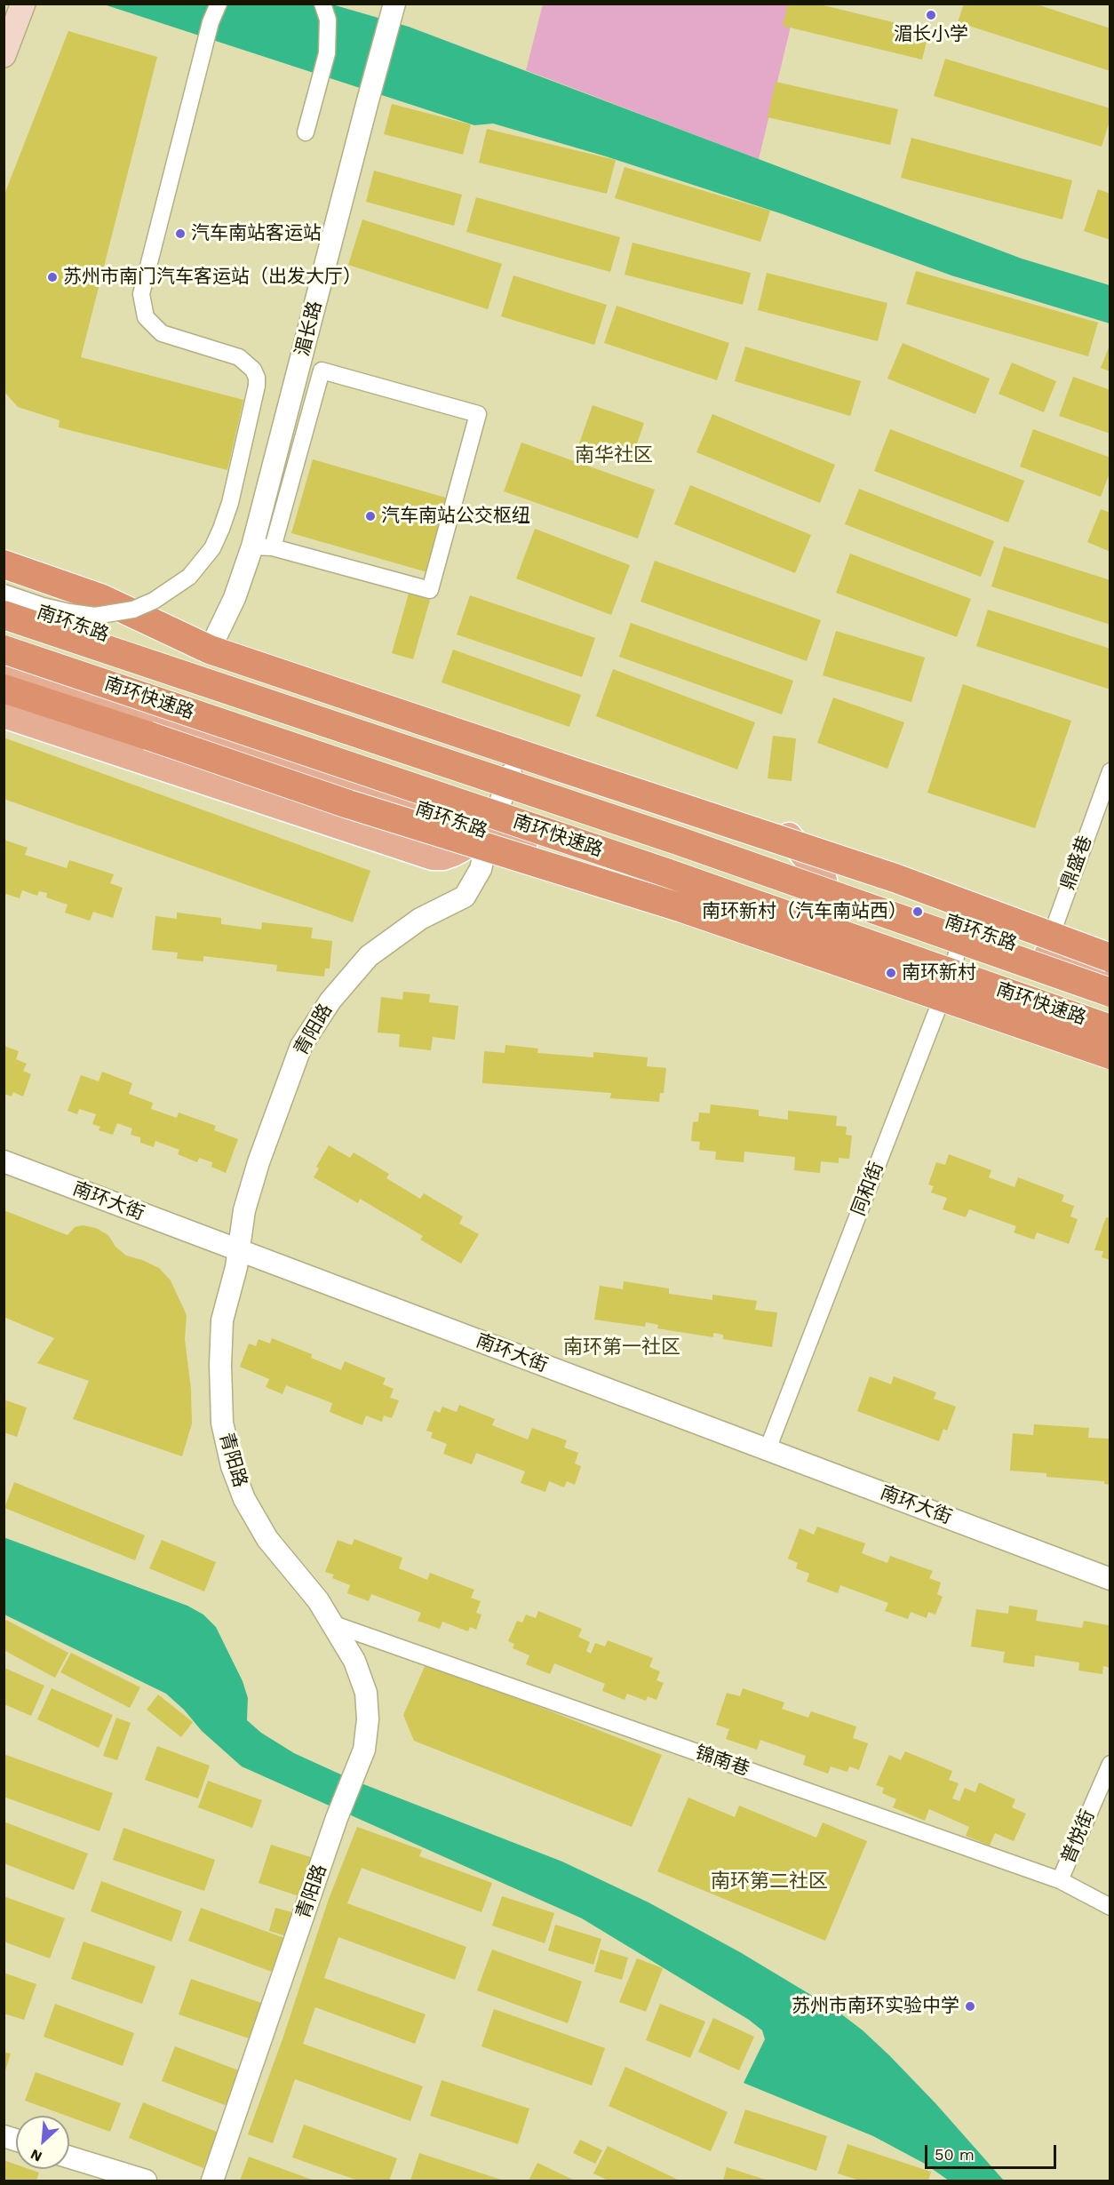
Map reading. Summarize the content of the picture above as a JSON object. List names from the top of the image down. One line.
{"streets":{"highway":["南环快速路"],"main road":["南环东路"],"street":["湄长路","鼎盛巷","青阳路","同和街","南环大街","锦南巷","普悦街"]},"crossings":[["南环东路","鼎盛巷"],["南环东路","青阳路"],["南环东路","同和街"],["青阳路","南环大街"],["青阳路","锦南巷"],["同和街","南环大街"],["锦南巷","普悦街"]],"districts":["南华社区","南环第一社区","南环第二社区"],"places":["湄长小学","汽车南站客运站","苏州市南门汽车客运站（出发大厅）","汽车南站公交枢纽","南环新村（汽车南站西）","南环新村","苏州市南环实验中学"],"scale_bar":"50 m","north":"bottom left"}
